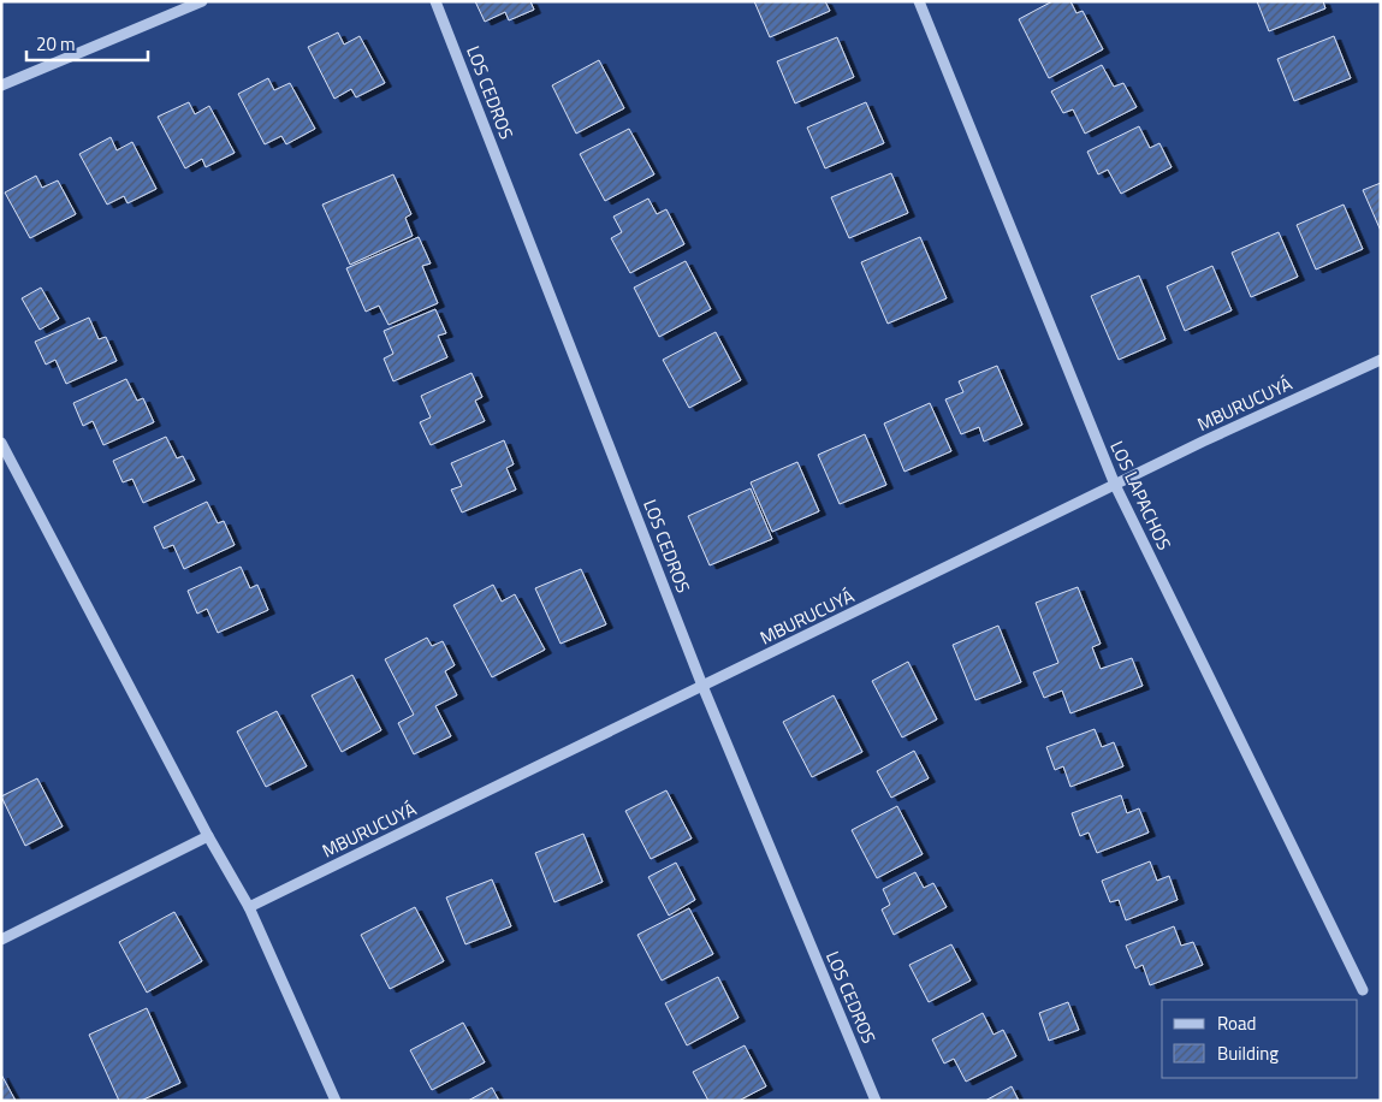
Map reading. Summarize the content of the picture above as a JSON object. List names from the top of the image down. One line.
{"streets":{"street":["LOS CEDROS","MBURUCUYÁ","LOS LAPACHOS"]},"crossings":[["LOS CEDROS","MBURUCUYÁ"],["MBURUCUYÁ","LOS LAPACHOS"]],"legend":["Road","Building"],"scale_bar":"20 m"}
